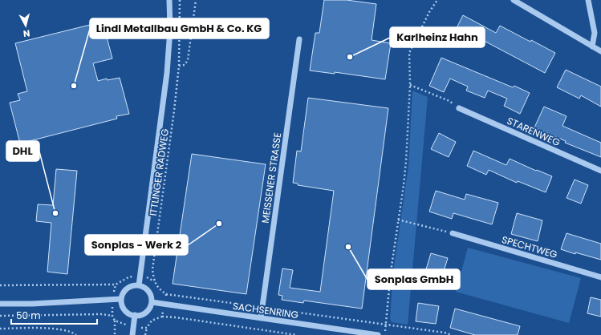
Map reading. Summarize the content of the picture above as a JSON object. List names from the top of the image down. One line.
{"streets":{"street":["STARENWEG","MEISSENER STRASSE","SPECHTWEG","SACHSENRING"],"path":["ITTLINGER RADWEG"]},"crossings":[["MEISSENER STRASSE","SACHSENRING"]],"places":["Karlheinz Hahn","Lindl Metallbau GmbH & Co. KG","DHL","Sonplas - Werk 2","Sonplas GmbH"],"scale_bar":"50 m","north":"bottom"}
